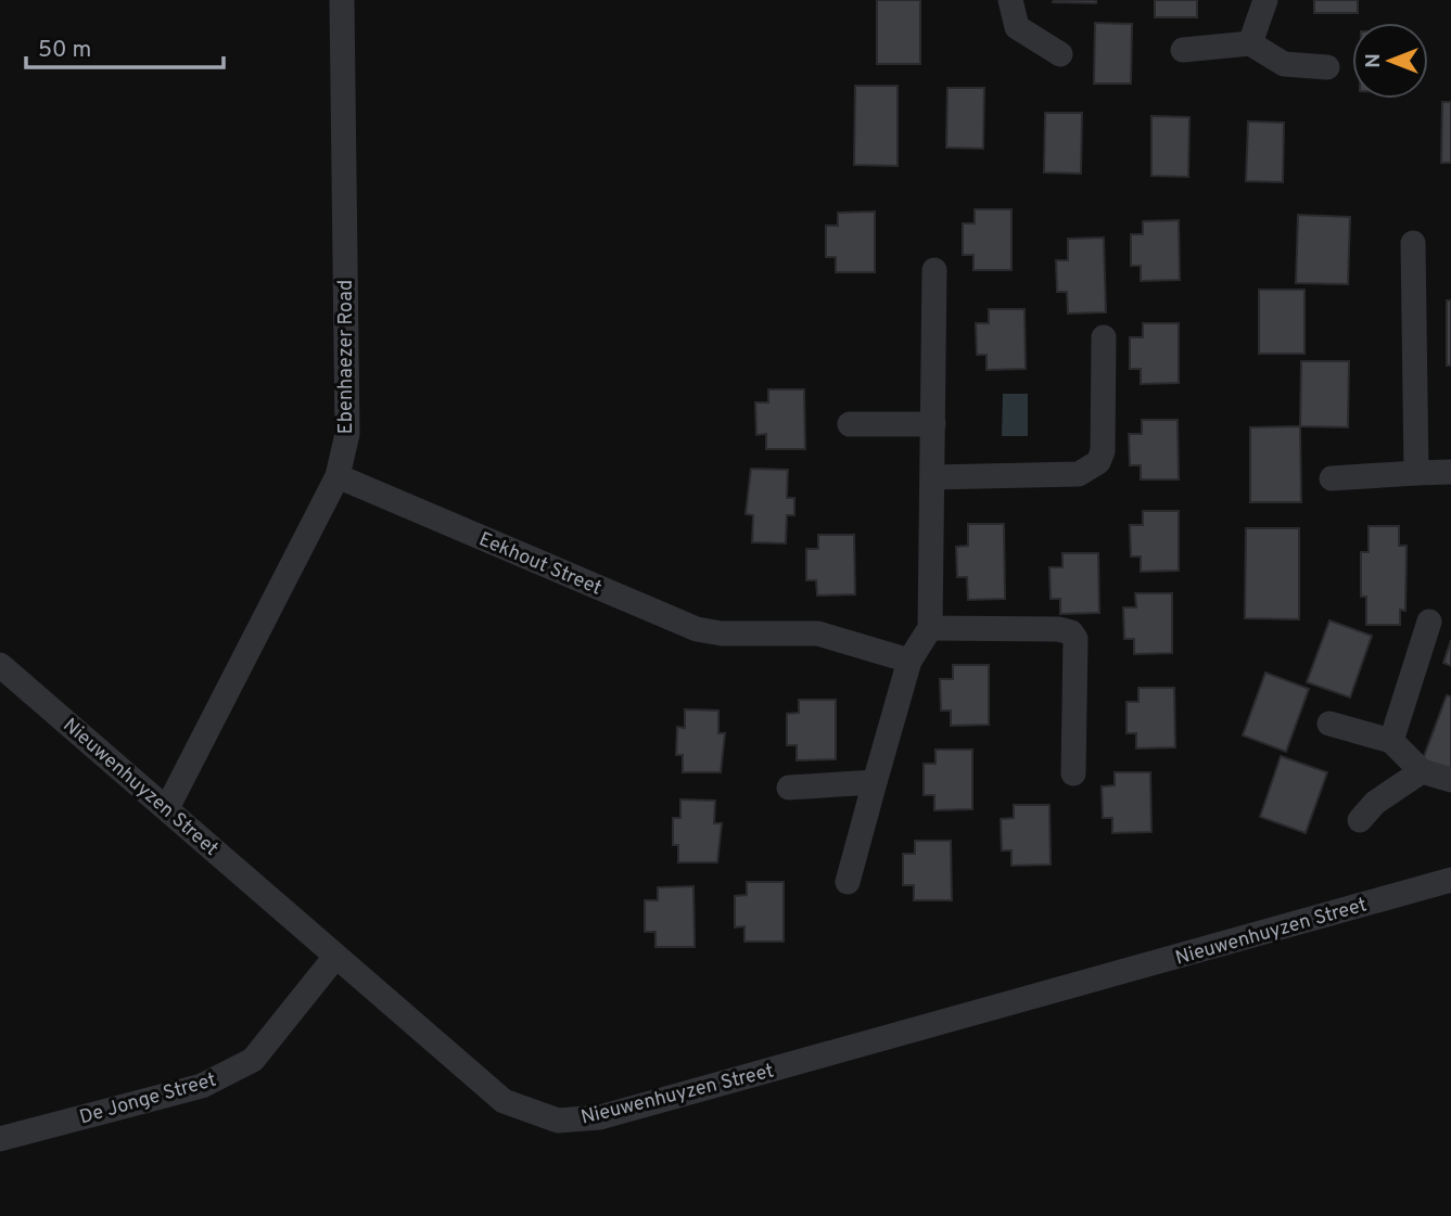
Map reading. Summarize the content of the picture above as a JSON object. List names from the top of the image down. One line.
{"streets":{"street":["Ebenhaezer Road","Eekhout Street","Nieuwenhuyzen Street","De Jonge Street"]},"crossings":[["Ebenhaezer Road","Eekhout Street"],["Ebenhaezer Road","Nieuwenhuyzen Street"],["Nieuwenhuyzen Street","De Jonge Street"]],"scale_bar":"50 m","north":"left"}
